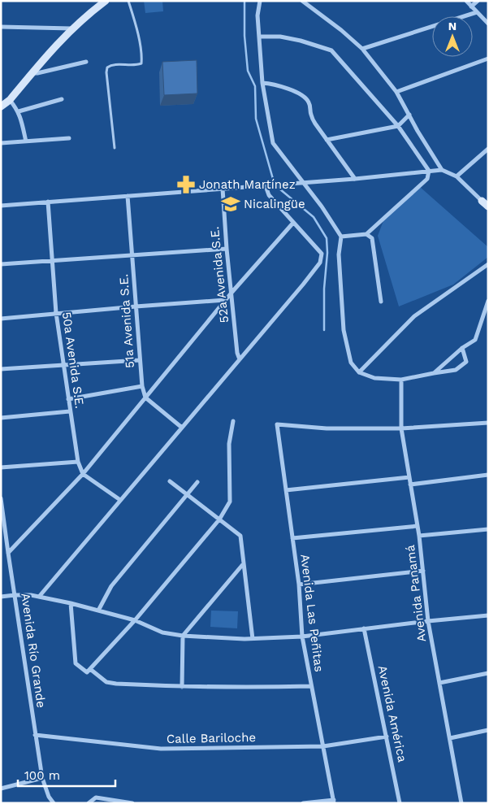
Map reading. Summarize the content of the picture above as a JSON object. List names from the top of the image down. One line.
{"streets":{"street":["52a Avenida S.E.","51a Avenida S.E.","50a Avenida S.E.","Avenida Panamá","Avenida Las Peñitas","Avenida Río Grande","Avenida América","Calle Bariloche"]},"crossings":[["Avenida Panamá","Avenida Las Peñitas"],["Avenida Las Peñitas","Calle Bariloche"],["Avenida Río Grande","Calle Bariloche"],["Avenida América","Calle Bariloche"]],"places":{"pharmacy":["Jonath Martínez"],"school or university":["Nicalingüe"]},"scale_bar":"100 m","north":"top"}
